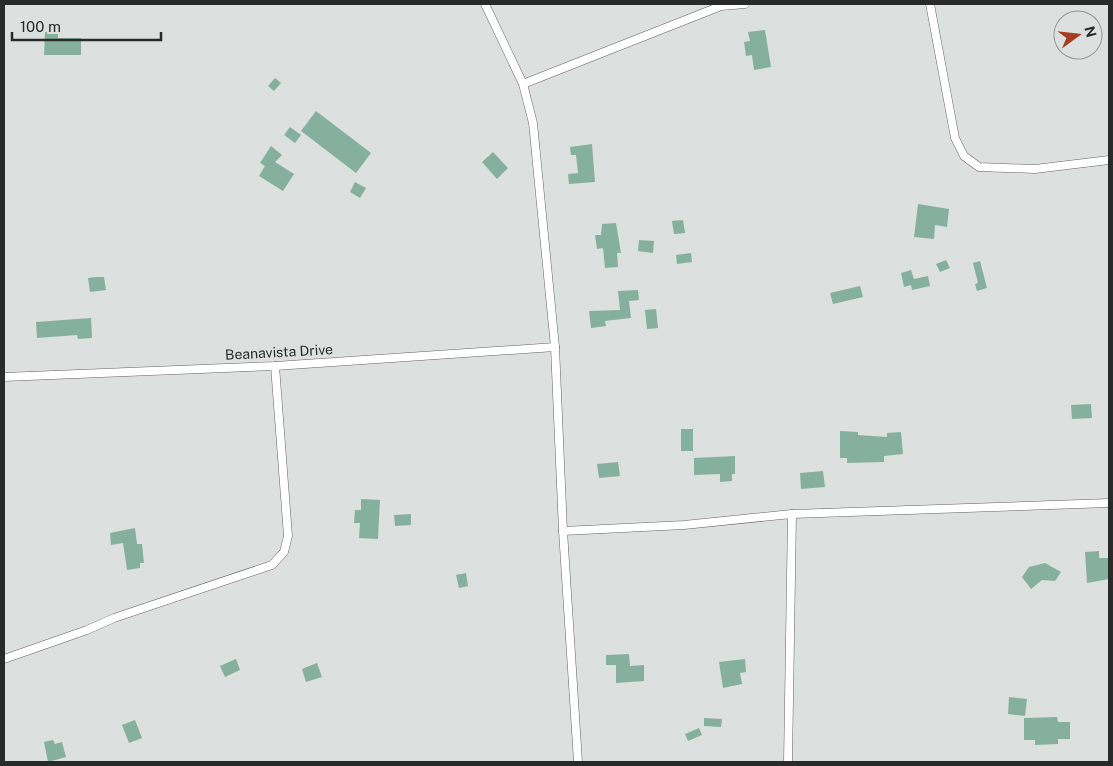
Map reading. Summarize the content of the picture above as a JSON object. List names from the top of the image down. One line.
{"streets":{"street":["Beanavista Drive"]},"scale_bar":"100 m","north":"right"}
